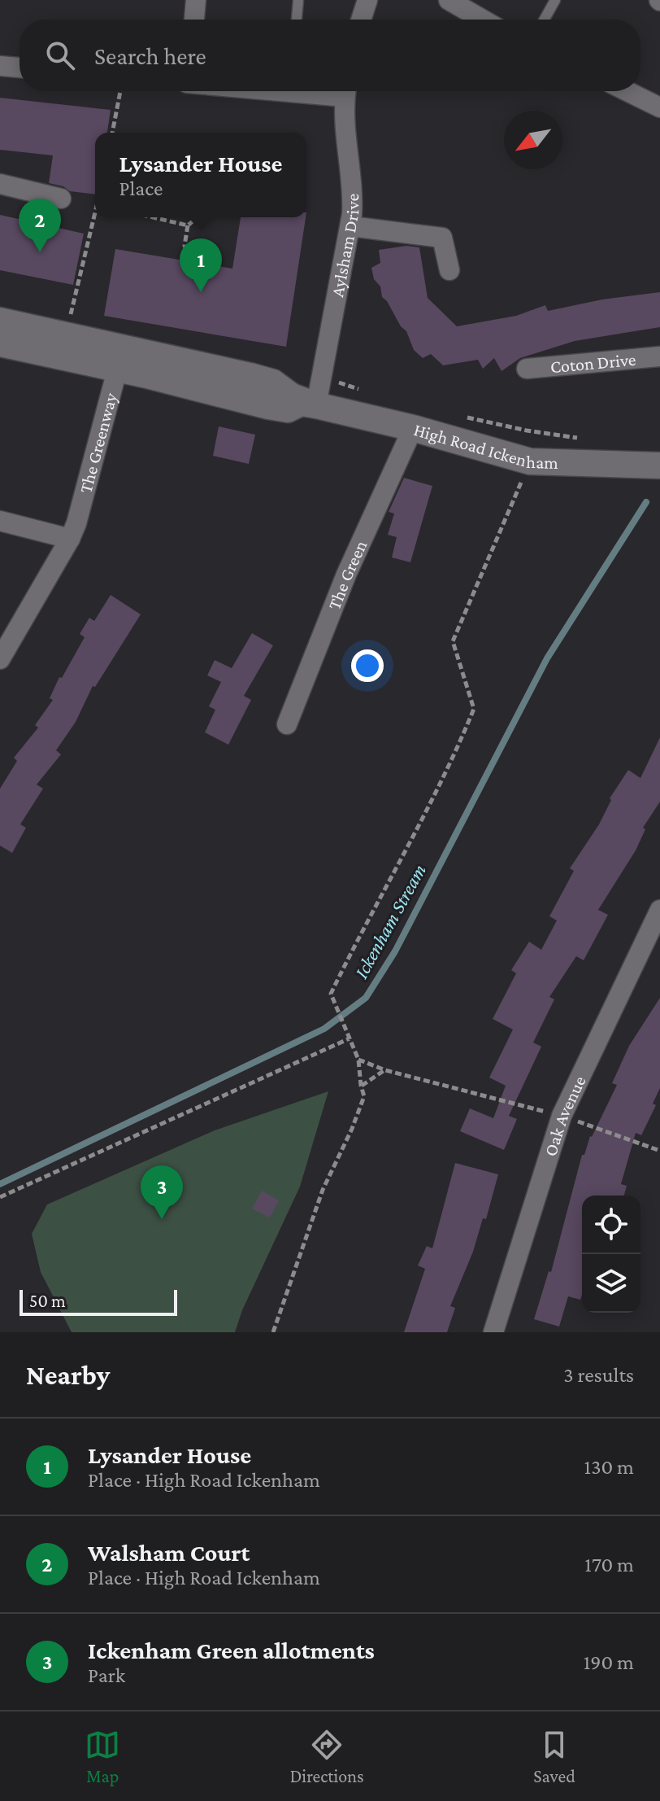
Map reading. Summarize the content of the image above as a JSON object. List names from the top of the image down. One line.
{"streets":{"main road":["High Road Ickenham"],"street":["Aylsham Drive","Coton Drive","The Greenway","The Green","Oak Avenue"]},"crossings":[["Aylsham Drive","High Road Ickenham"],["The Greenway","High Road Ickenham"],["High Road Ickenham","The Green"]],"water":["Ickenham Stream"],"scale_bar":"50 m","north":"bottom left","page":{"search":"Search here","popup":["Lysander House","Place"],"pins":["2","1","3"],"scale":"50 m","heading":["Nearby","3 results"],"list":[{"mark":"1","name":"Lysander House","note":"Place · High Road Ickenham","value":"130 m"},{"mark":"2","name":"Walsham Court","note":"Place · High Road Ickenham","value":"170 m"},{"mark":"3","name":"Ickenham Green allotments","note":"Park","value":"190 m"}],"nav":["Map","Directions","Saved"]}}
